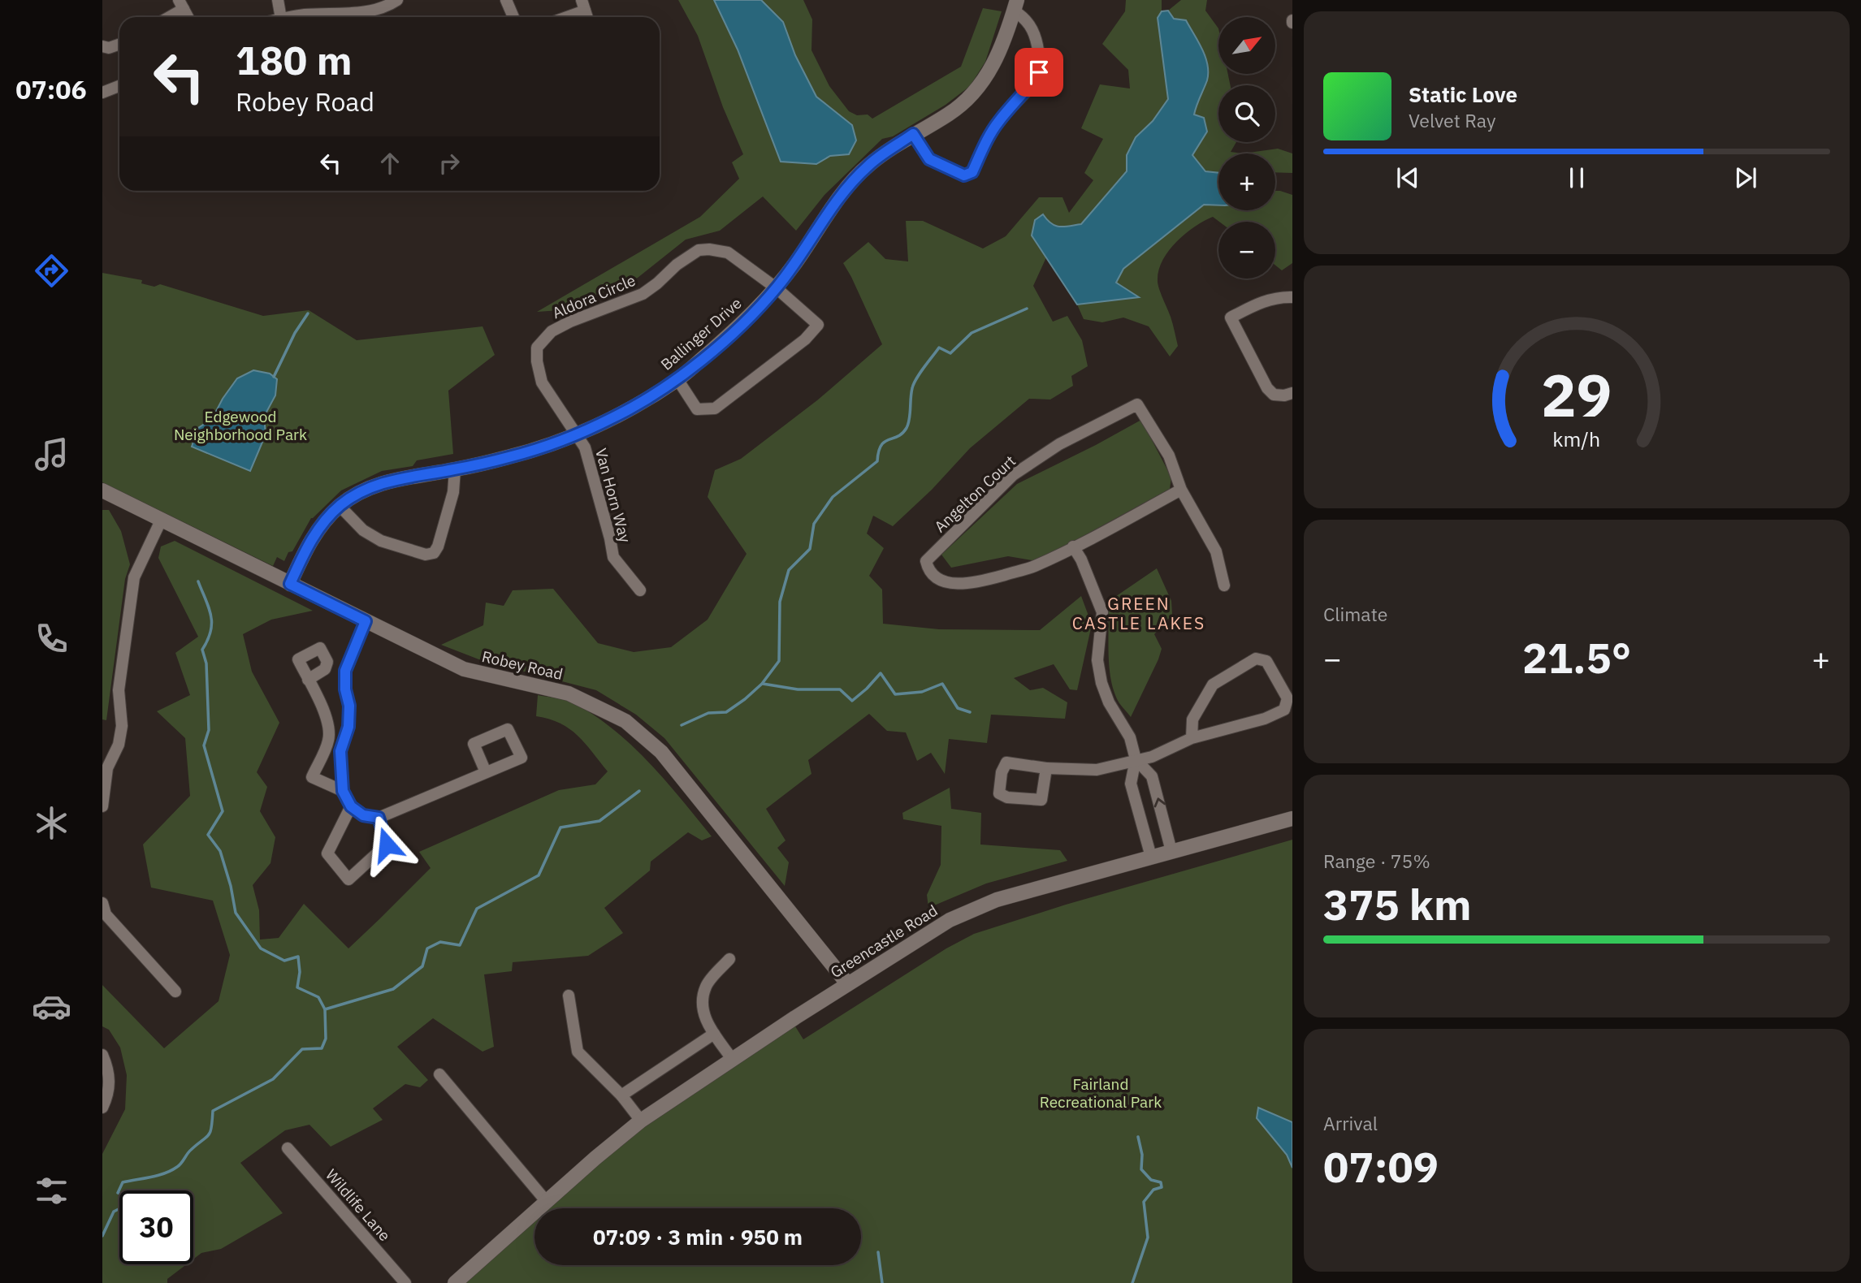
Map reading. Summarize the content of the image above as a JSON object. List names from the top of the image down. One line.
{"streets":{"street":["Aldora Circle","Ballinger Drive","Angelton Court","Van Horn Way","Robey Road","Greencastle Road","Wildlife Lane"]},"crossings":[["Aldora Circle","Ballinger Drive"],["Aldora Circle","Van Horn Way"],["Ballinger Drive","Van Horn Way"],["Ballinger Drive","Robey Road"],["Robey Road","Greencastle Road"]],"districts":["GREEN CASTLE LAKES"],"parks":["Edgewood Neighborhood Park","Fairland Recreational Park"],"north":"top right","page":{"tabs":"07:06","map_buttons":["+","−"],"turn":["180 m","Robey Road"],"song":["Static Love","Velvet Ray"],"tile":["Climate",["Range · 75%","375 km"],["Arrival","07:09"]],"heat":["−","21.5°","+"],"limit":"30","trip":"07:09 · 3 min · 950 m","gauge":["29","km/h"]}}
